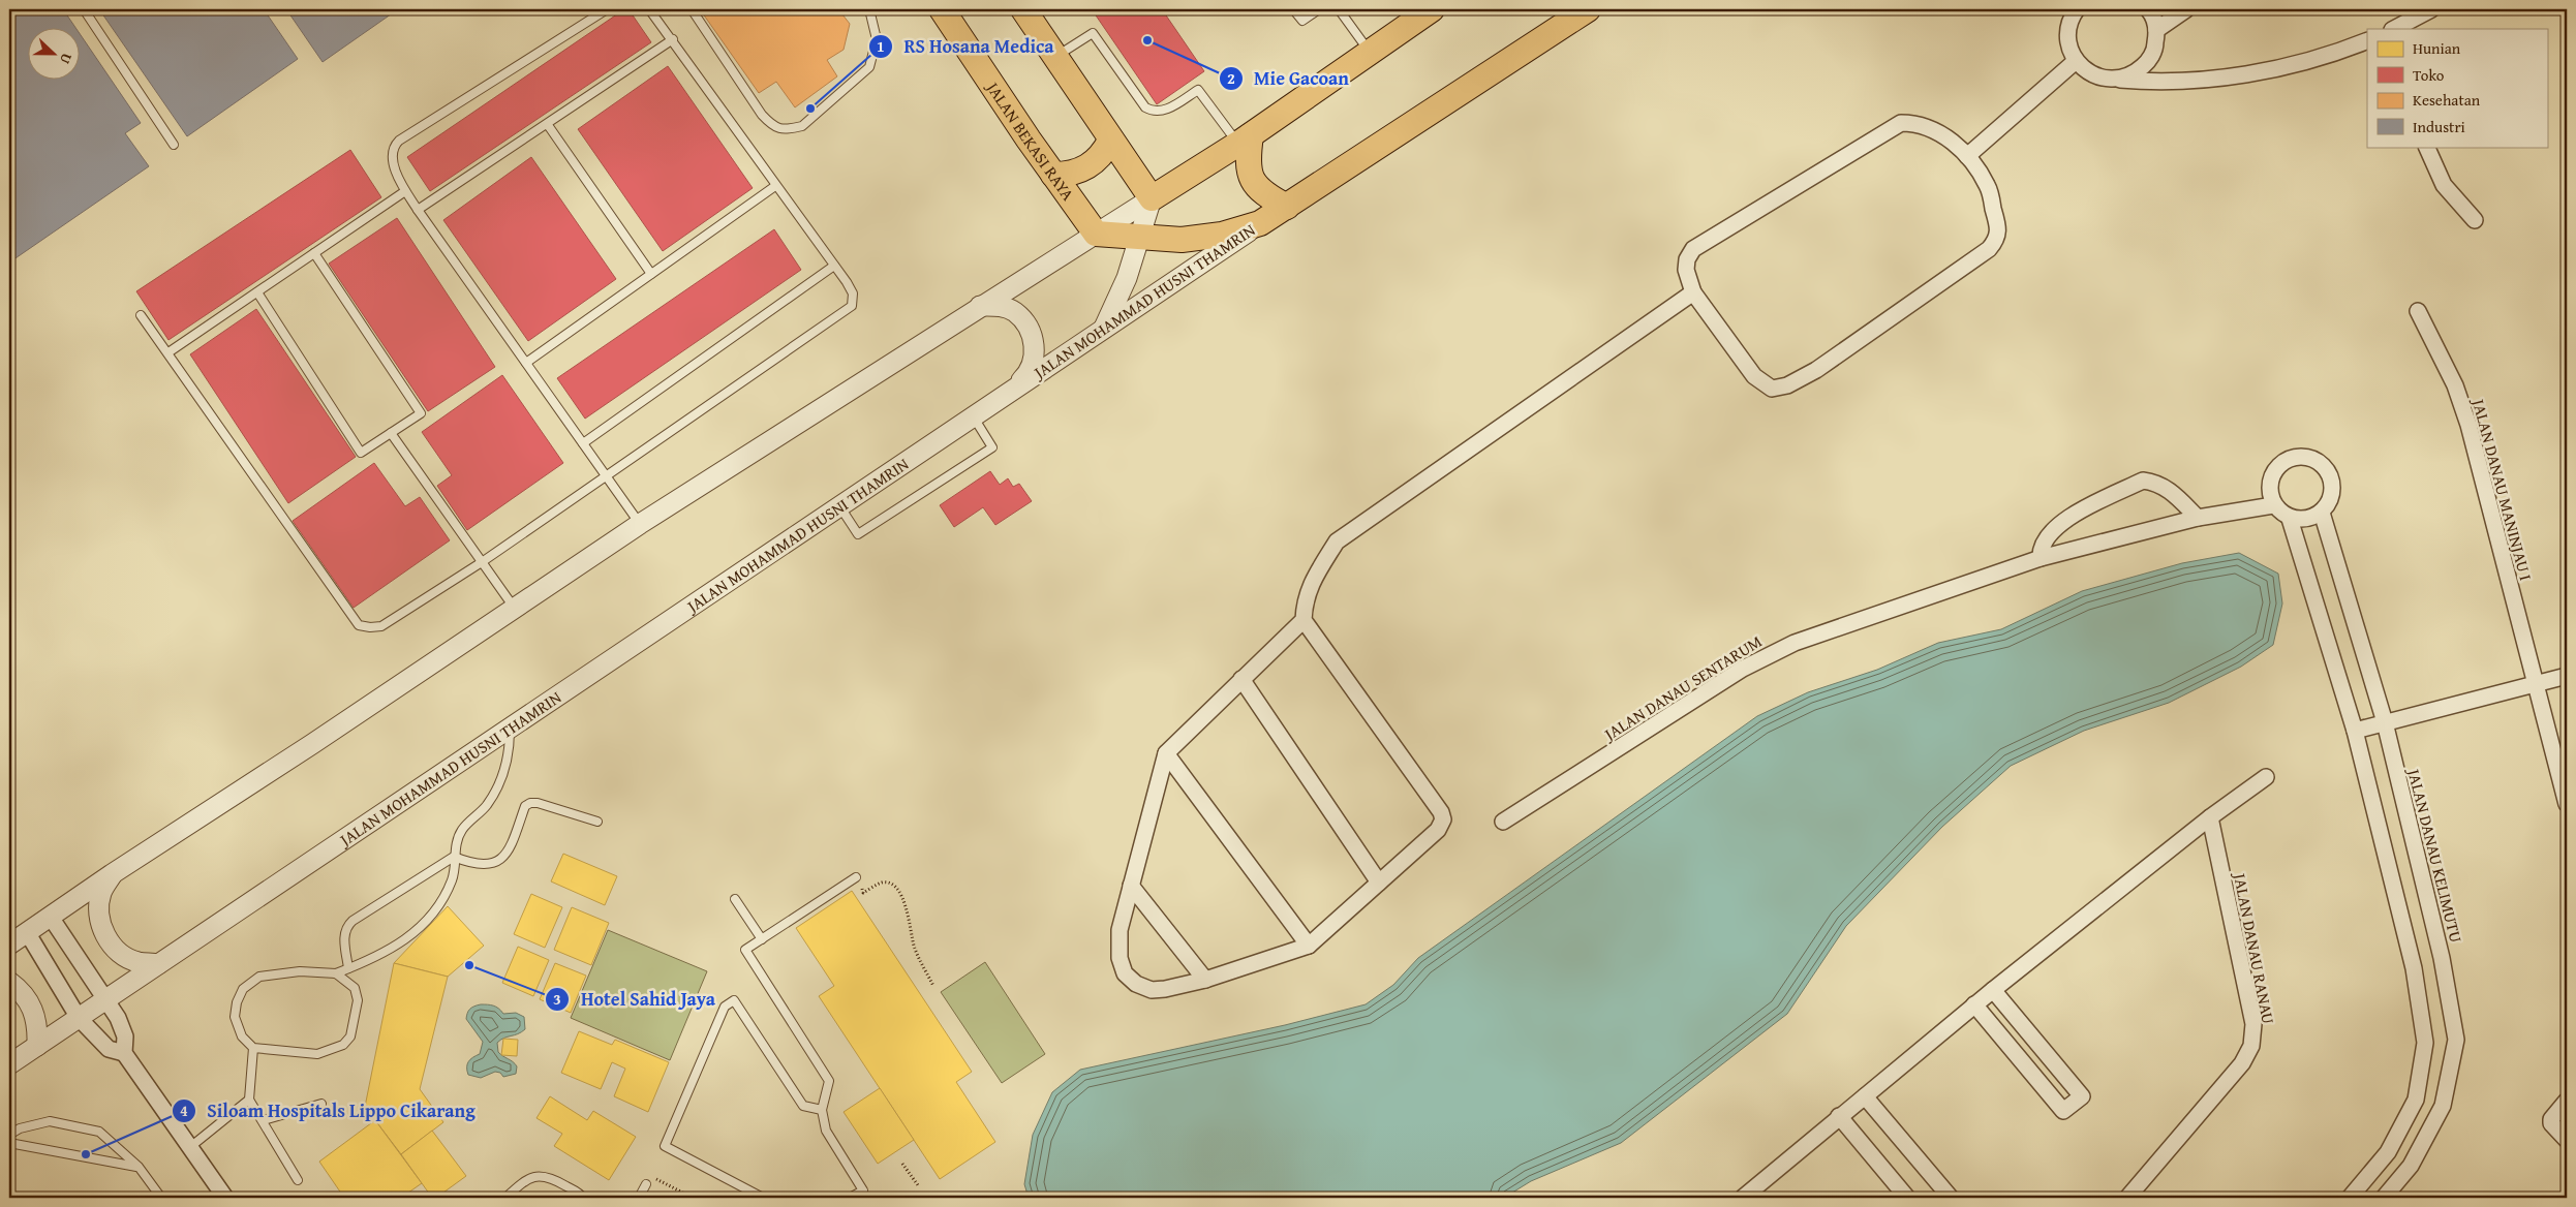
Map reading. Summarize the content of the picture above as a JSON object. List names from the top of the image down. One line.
{"streets":{"main road":["JALAN BEKASI RAYA","JALAN MOHAMMAD HUSNI THAMRIN"],"street":["JALAN DANAU MANINJAU I","JALAN DANAU SENTARUM","JALAN DANAU KELIMUTU","JALAN DANAU RANAU"]},"crossings":[["JALAN DANAU SENTARUM","JALAN DANAU KELIMUTU"]],"places":["Mie Gacoan","RS Hosana Medica","Hotel Sahid Jaya","Siloam Hospitals Lippo Cikarang"],"legend":["Hunian","Toko","Kesehatan","Industri"],"north":"right"}
